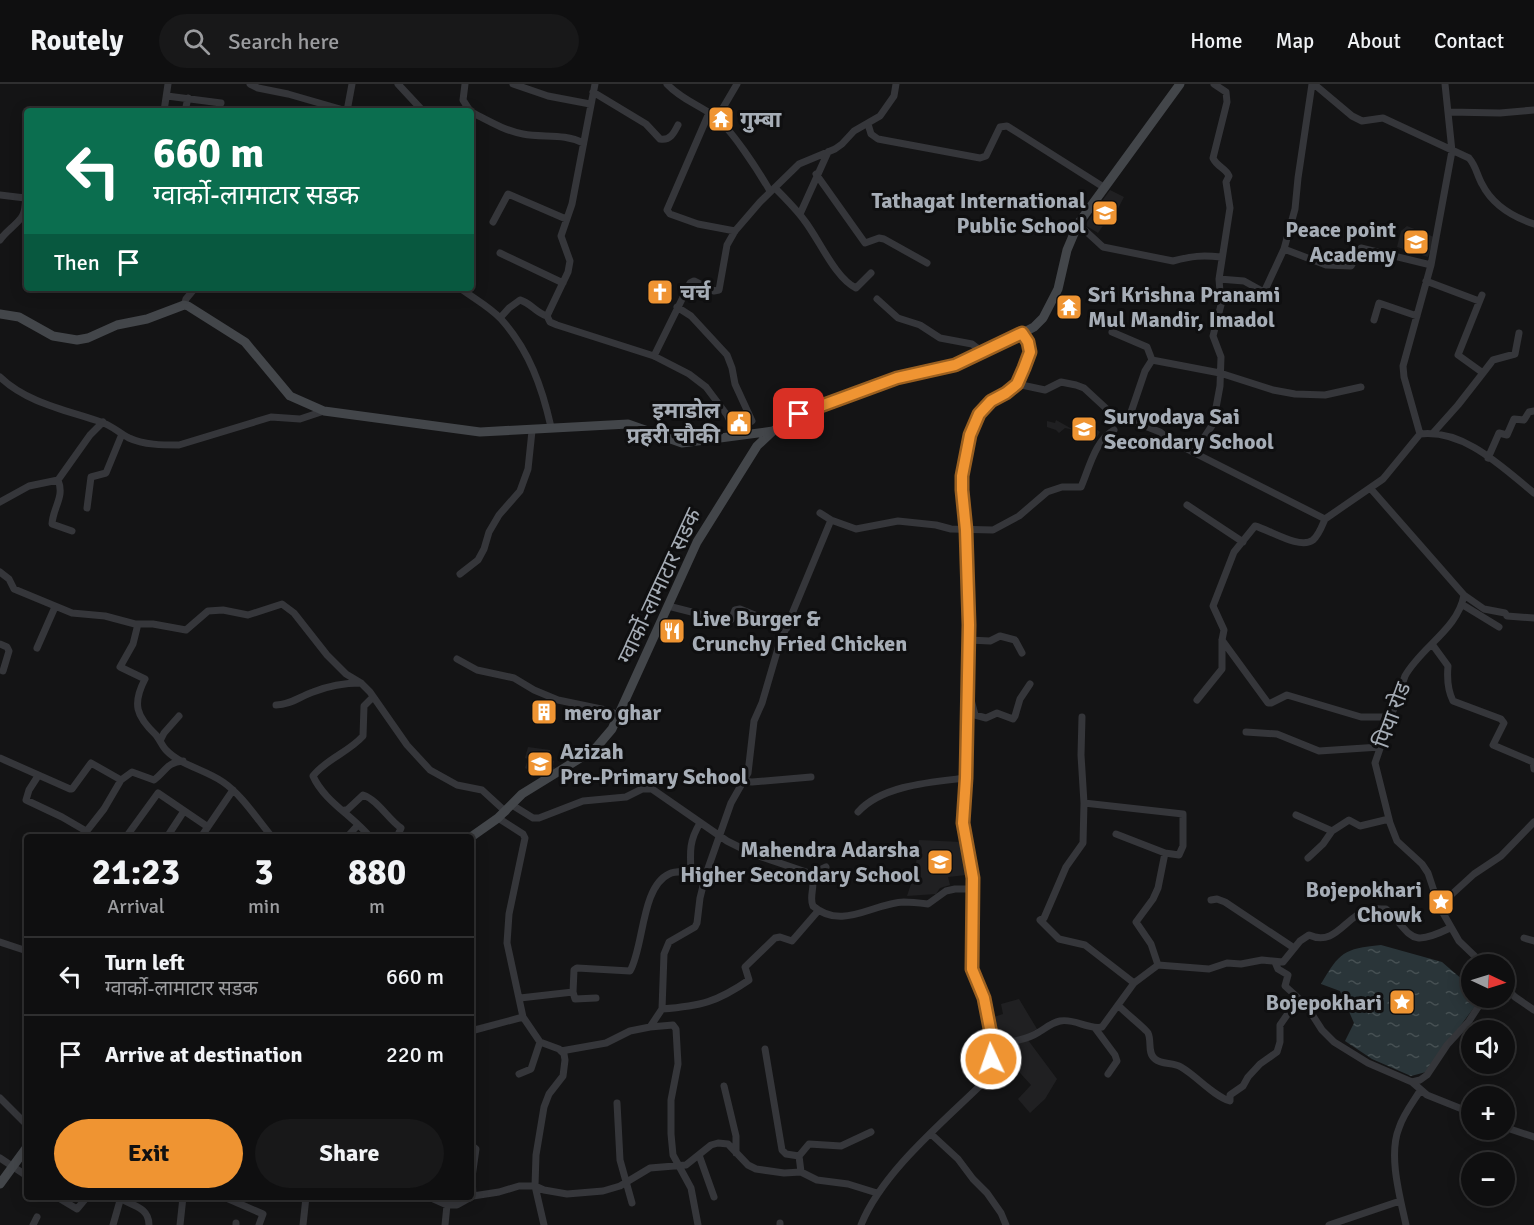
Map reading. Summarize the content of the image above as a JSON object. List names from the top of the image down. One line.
{"streets":{"main road":["ग्वार्को-लामाटार सडक"],"street":["पिया रोड"]},"places":{"temple":["गुम्बा","Sri Krishna Pranami Mul Mandir, Imadol"],"school or university":["Tathagat International Public School","Peace point Academy","Suryodaya Sai Secondary School","Azizah Pre-Primary School","Mahendra Adarsha Higher Secondary School"],"church":["चर्च"],"public building":["इमाडोल प्रहरी चौकी"],"restaurant":["Live Burger & Crunchy Fried Chicken"],"building":["mero ghar"],"place":["Bojepokhari Chowk","Bojepokhari"]},"north":"right","page":{"header":"Routely","search":"Search here","nav":["Home","Map","About","Contact"],"turn":["660 m","ग्वार्को-लामाटार सडक"],"then":"Then","eta":["21:23","Arrival","3","min","880","m"],"list":[{"name":"Turn left","note":"ग्वार्को-लामाटार सडक","value":"660 m"},{"name":"Arrive at destination","value":"220 m"}],"map_buttons":["+","−"],"buttons":["Exit","Share"]}}
